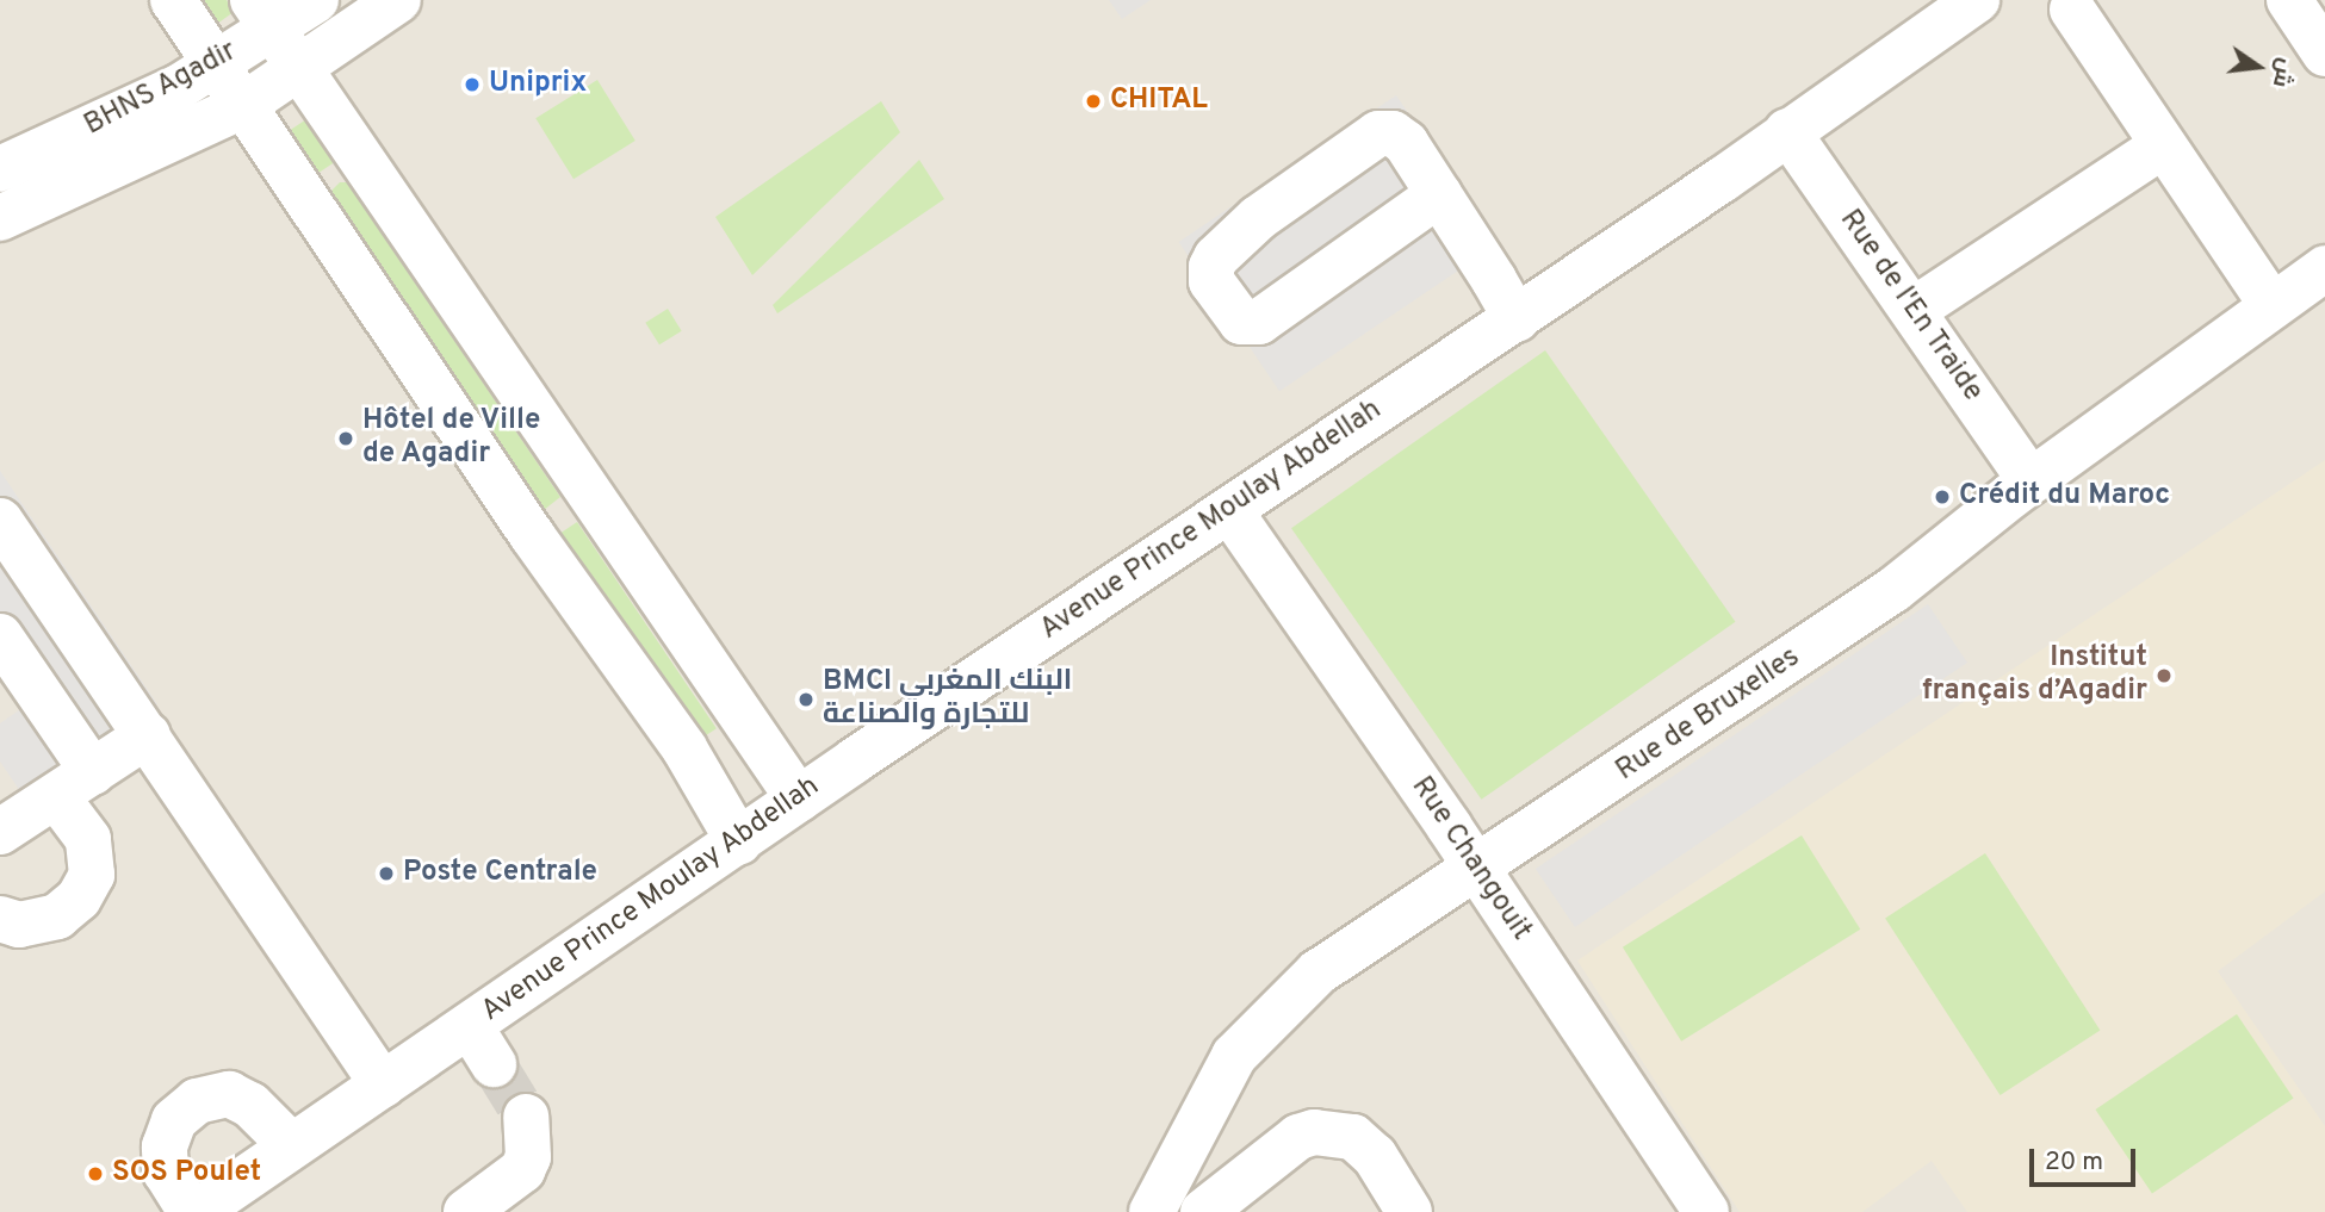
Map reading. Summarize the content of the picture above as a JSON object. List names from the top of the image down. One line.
{"streets":{"street":["BHNS Agadir","Rue de l'En Traide","Avenue Prince Moulay Abdellah","Rue de Bruxelles","Rue Changouit"]},"crossings":[["Rue de l'En Traide","Avenue Prince Moulay Abdellah"],["Rue de l'En Traide","Rue de Bruxelles"],["Avenue Prince Moulay Abdellah","Rue Changouit"],["Rue de Bruxelles","Rue Changouit"]],"places":["Uniprix","CHITAL","Hôtel de Ville de Agadir","Crédit du Maroc","Institut français d’Agadir","BMCI البنك المغربي للتجارة والصناعة","Poste Centrale","SOS Poulet"],"scale_bar":"20 m","north":"right"}
